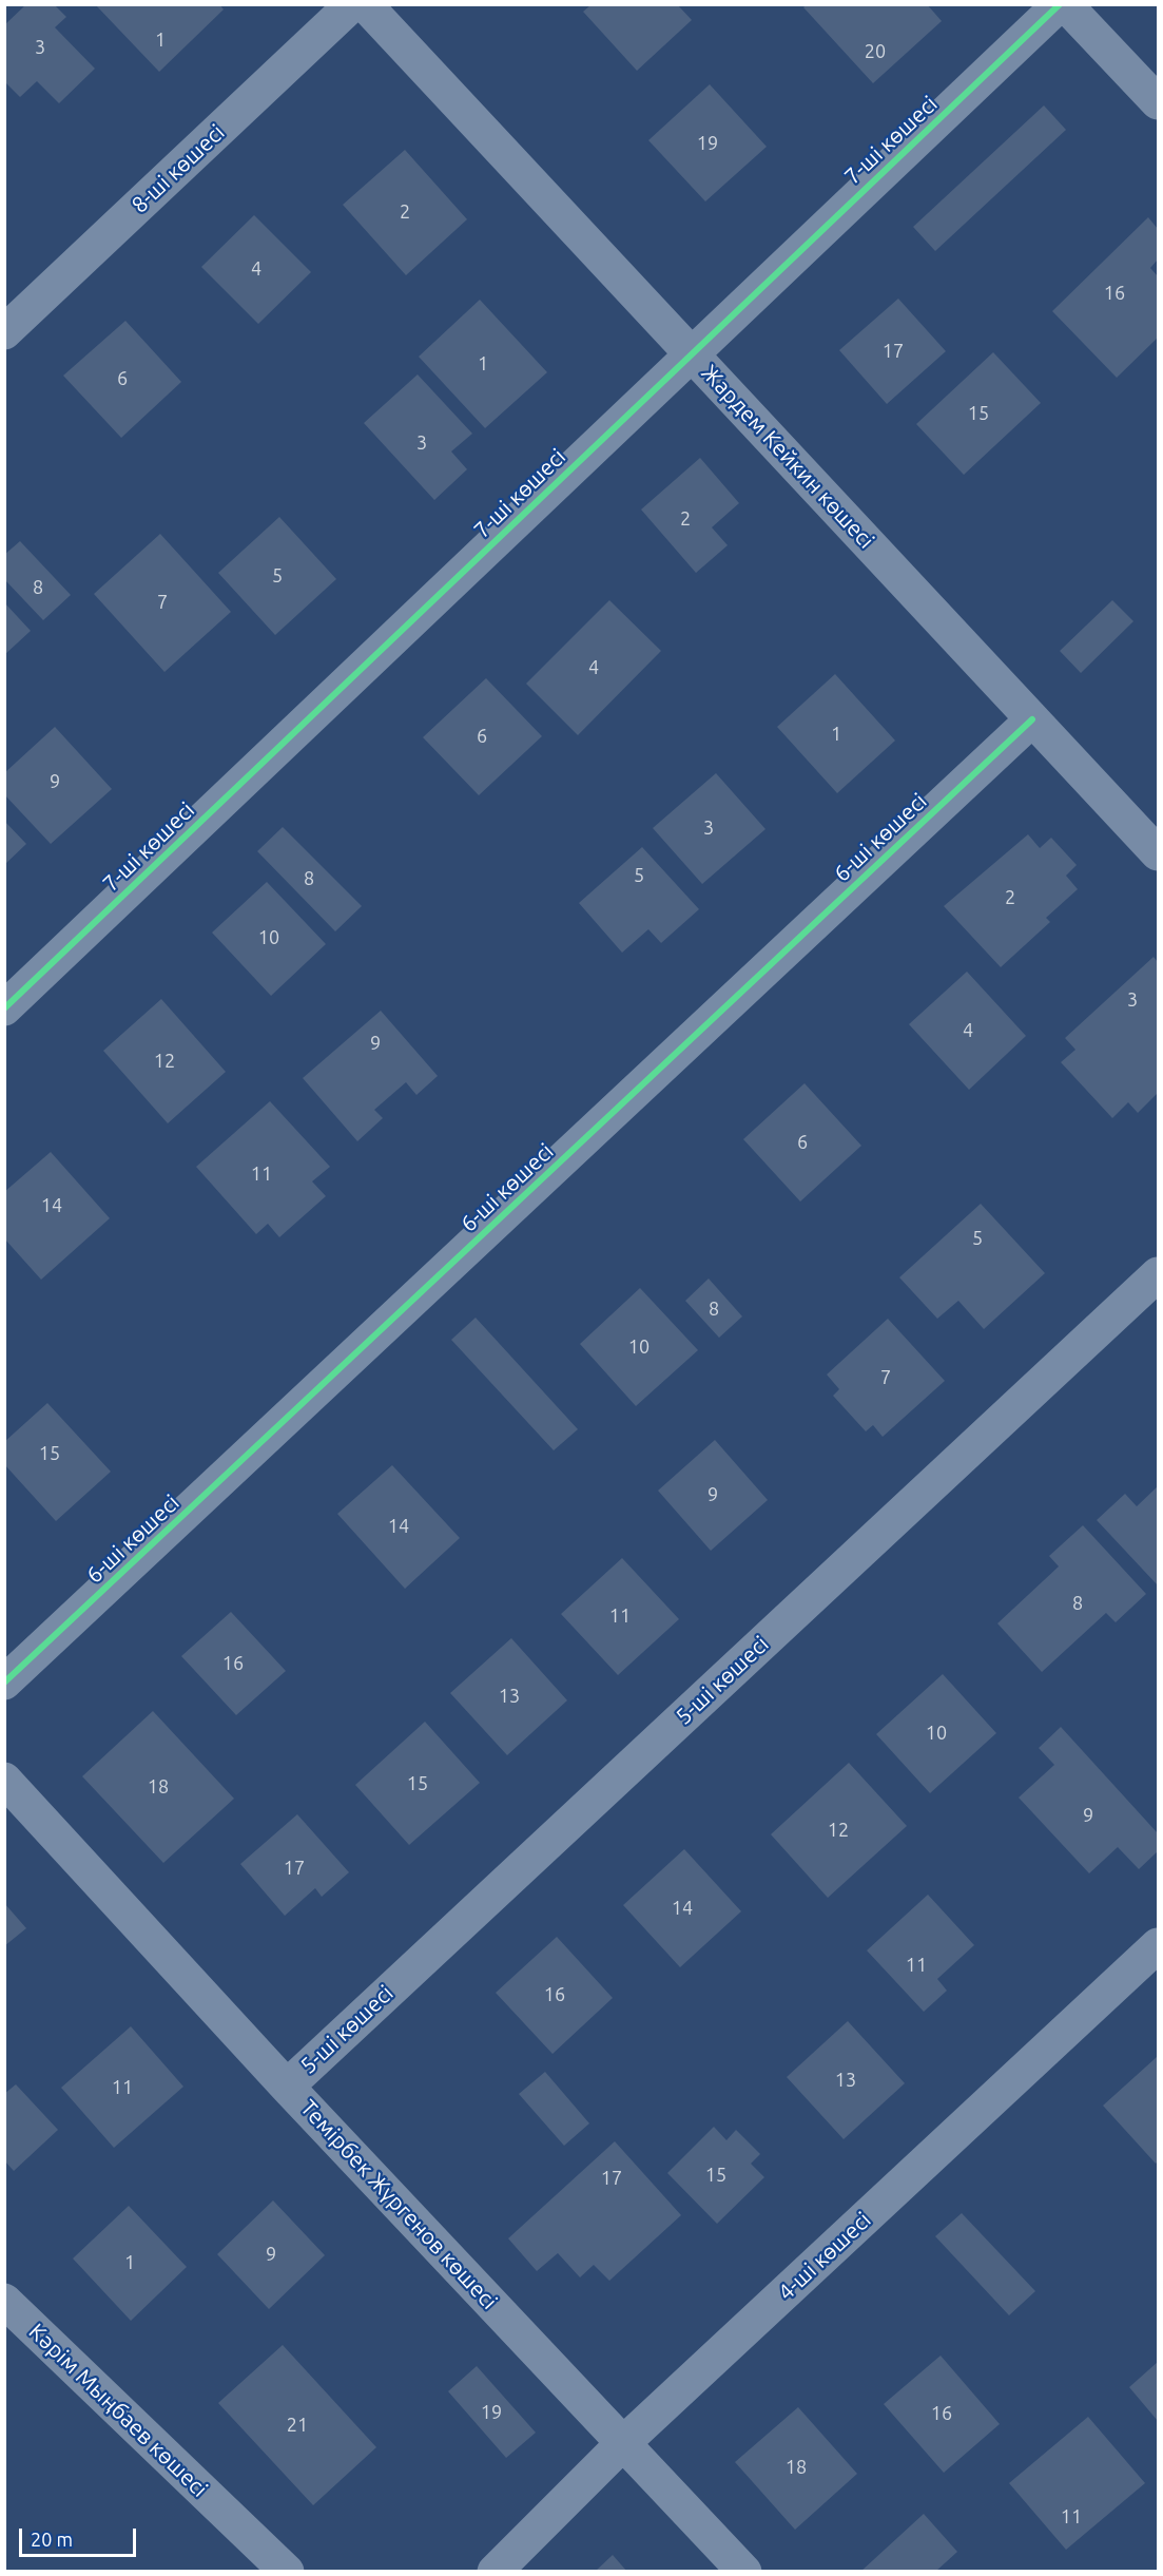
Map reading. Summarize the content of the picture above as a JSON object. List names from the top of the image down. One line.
{"streets":{"street":["7-ші көшесі","8-ші көшесі","Жардем Кейкин көшесі","6-ші көшесі","5-ші көшесі","Темірбек Жүргенов көшесі","4-ші көшесі","Кәрім Мыңбаев көшесі"]},"crossings":[["7-ші көшесі","Жардем Кейкин көшесі"],["Жардем Кейкин көшесі","6-ші көшесі"],["5-ші көшесі","Темірбек Жүргенов көшесі"],["Темірбек Жүргенов көшесі","4-ші көшесі"]],"house_numbers":["1","3","20","19","2","4","16","17","1","6","15","3","2","5","8","7","4","1","6","9","3","5","8","2","10","3","4","9","12","6","11","14","5","8","10","7","15","9","14","8","11","16","13","10","15","18","9","12","17","14","11","16","13","11","15","17","9","1","19","16","21","18","11"],"scale_bar":"20 m"}
